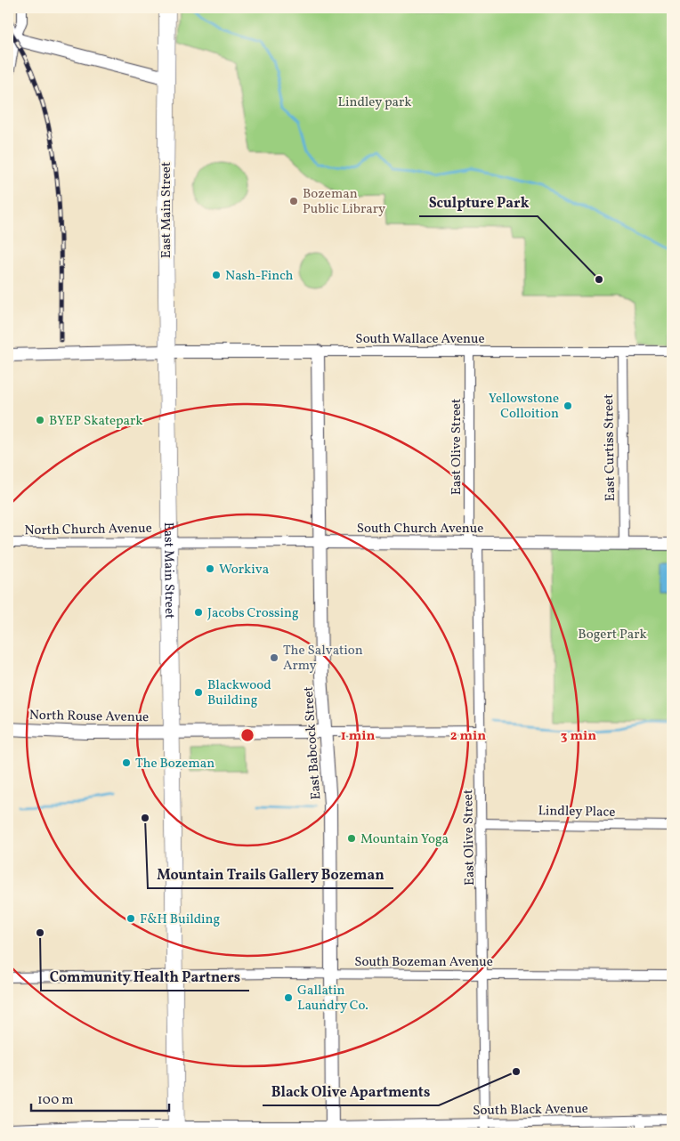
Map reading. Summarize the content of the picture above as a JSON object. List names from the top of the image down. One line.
{"streets":{"highway":["East Main Street"],"street":["South Wallace Avenue","East Olive Street","East Curtiss Street","South Church Avenue","North Church Avenue","North Rouse Avenue","East Babcock Street","Lindley Place","South Bozeman Avenue","South Black Avenue"]},"crossings":[["East Main Street","South Wallace Avenue"],["East Main Street","South Church Avenue"],["East Main Street","North Church Avenue"],["East Main Street","North Rouse Avenue"],["East Main Street","South Bozeman Avenue"],["East Main Street","South Black Avenue"],["South Wallace Avenue","East Olive Street"],["South Wallace Avenue","East Curtiss Street"],["South Wallace Avenue","East Babcock Street"],["East Olive Street","South Church Avenue"],["East Olive Street","Lindley Place"],["East Olive Street","South Bozeman Avenue"],["East Olive Street","South Black Avenue"],["East Curtiss Street","South Church Avenue"],["South Church Avenue","North Church Avenue"],["South Church Avenue","East Babcock Street"],["North Rouse Avenue","East Babcock Street"],["East Babcock Street","South Bozeman Avenue"],["East Babcock Street","South Black Avenue"]],"parks":["Lindley park","Bogert Park"],"places":["Bozeman Public Library","Nash-Finch","Sculpture Park","Yellowstone Colloition","BYEP Skatepark","Workiva","Jacobs Crossing","The Salvation Army","Blackwood Building","The Bozeman","Mountain Trails Gallery Bozeman","Mountain Yoga","F&H Building","Community Health Partners","Gallatin Laundry Co.","Black Olive Apartments"],"scale_bar":"100 m","rings":["1 min","2 min","3 min"]}
